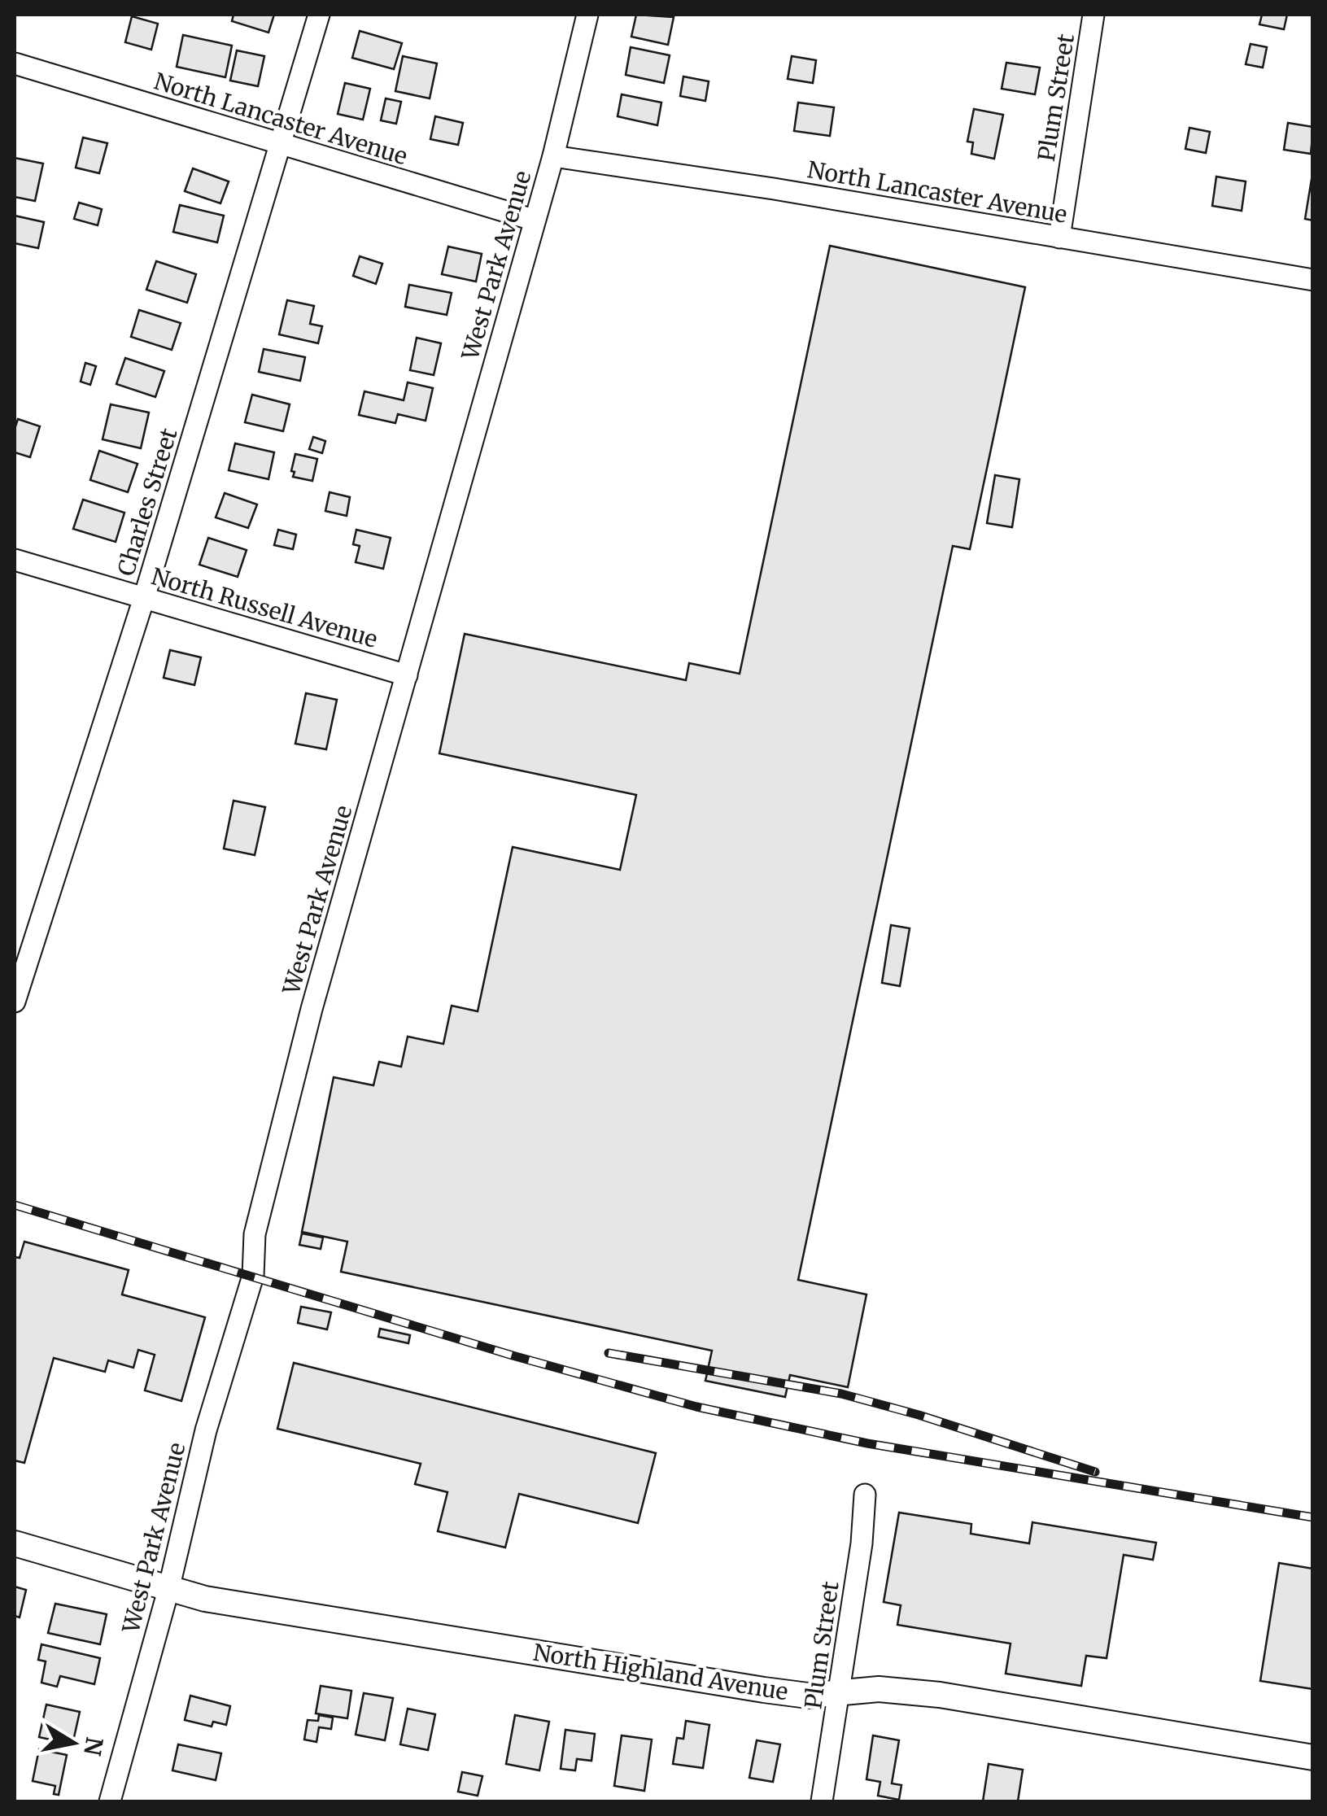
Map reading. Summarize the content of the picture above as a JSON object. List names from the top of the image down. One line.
{"streets":{"street":["Plum Street","North Lancaster Avenue","West Park Avenue","Charles Street","North Russell Avenue","North Highland Avenue"]},"crossings":[["Plum Street","North Lancaster Avenue"],["Plum Street","North Highland Avenue"],["North Lancaster Avenue","West Park Avenue"],["North Lancaster Avenue","Charles Street"],["West Park Avenue","North Russell Avenue"],["West Park Avenue","North Highland Avenue"],["Charles Street","North Russell Avenue"]],"north":"right"}
